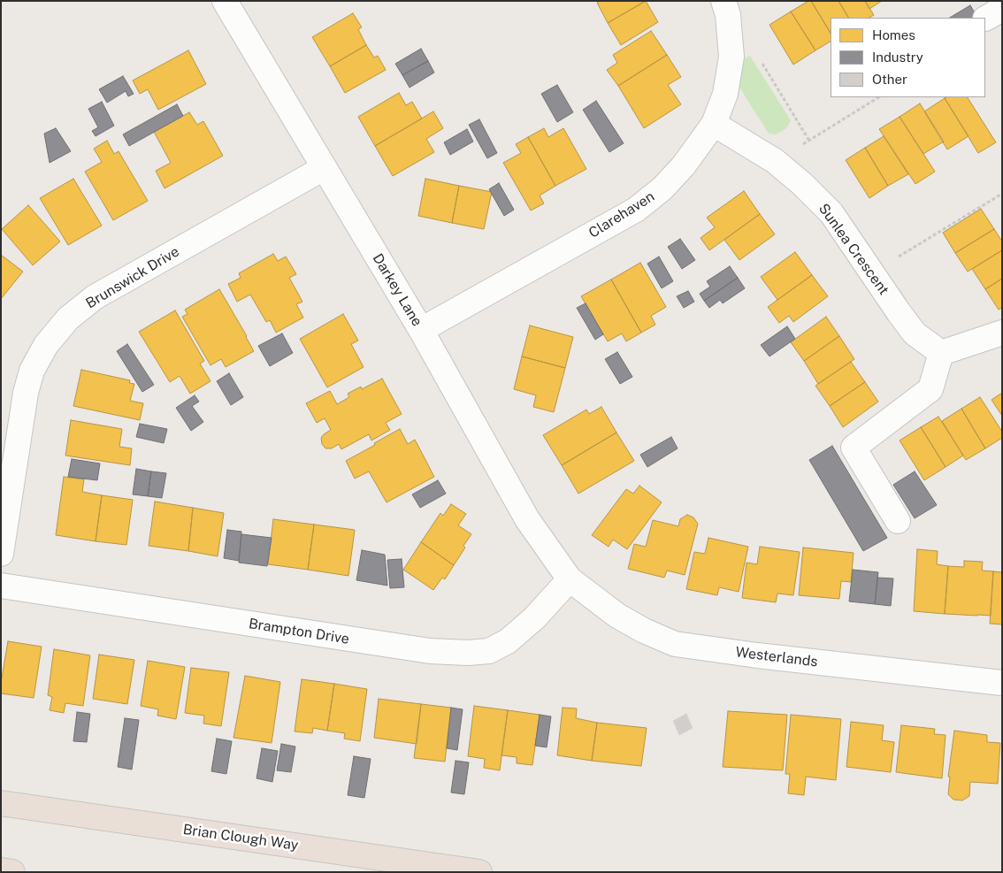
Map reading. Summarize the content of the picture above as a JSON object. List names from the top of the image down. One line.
{"streets":{"highway":["Brian Clough Way"],"street":["Clarehaven","Sunlea Crescent","Brunswick Drive","Darkey Lane","Brampton Drive","Westerlands"]},"crossings":[["Clarehaven","Sunlea Crescent"],["Clarehaven","Darkey Lane"],["Brunswick Drive","Darkey Lane"],["Darkey Lane","Brampton Drive"],["Darkey Lane","Westerlands"],["Brampton Drive","Westerlands"]],"legend":["Homes","Industry","Other"]}
